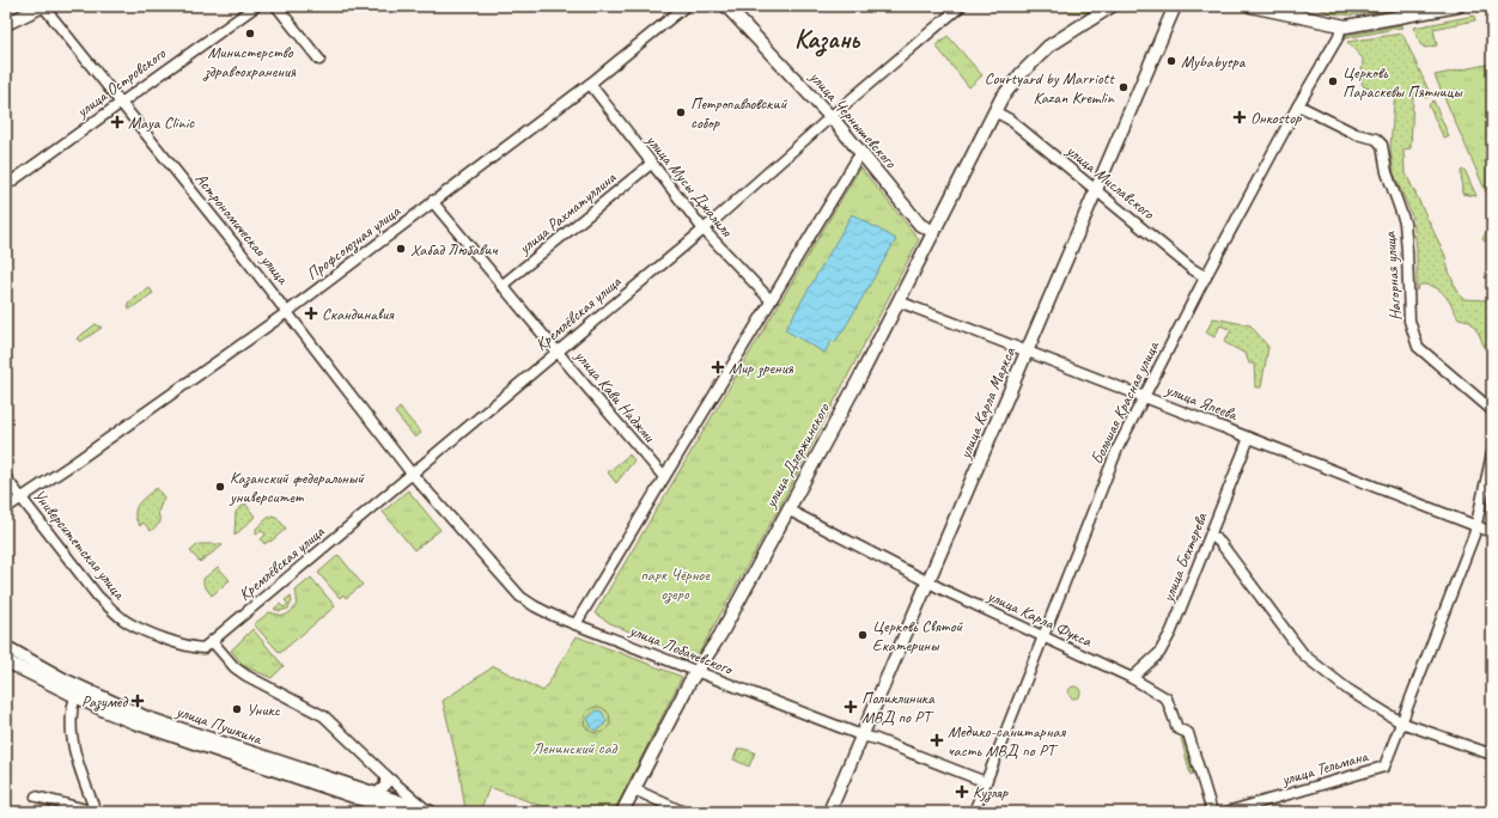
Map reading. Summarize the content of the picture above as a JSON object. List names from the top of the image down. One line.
{"streets":{"main road":["улица Чернышевского","улица Карла Маркса","улица Дзержинского","улица Пушкина"],"street":["улица Островского","улица Миславского","улица Мусы Джалиля","улица Рахматуллина","Астрономическая улица","Профсоюзная улица","Нагорная улица","Кремлёвская улица","улица Кави Наджми","улица Япеева","Большая Красная улица","Университетская улица","улица Бехтерева","улица Карла Фукса","улица Лобачевского","улица Тельмана"]},"crossings":[["улица Островского","Астрономическая улица"],["улица Чернышевского","Кремлёвская улица"],["улица Чернышевского","улица Дзержинского"],["улица Миславского","улица Карла Маркса"],["улица Миславского","Большая Красная улица"],["улица Миславского","улица Дзержинского"],["улица Мусы Джалиля","улица Рахматуллина"],["улица Мусы Джалиля","Профсоюзная улица"],["улица Мусы Джалиля","Кремлёвская улица"],["улица Рахматуллина","улица Кави Наджми"],["Астрономическая улица","Профсоюзная улица"],["Астрономическая улица","Кремлёвская улица"],["Астрономическая улица","улица Лобачевского"],["Профсоюзная улица","улица Кави Наджми"],["Профсоюзная улица","Университетская улица"],["Нагорная улица","Большая Красная улица"],["Кремлёвская улица","улица Кави Наджми"],["Кремлёвская улица","Университетская улица"],["Кремлёвская улица","улица Лобачевского"],["улица Япеева","улица Карла Маркса"],["улица Япеева","Большая Красная улица"],["улица Япеева","улица Дзержинского"],["улица Япеева","улица Бехтерева"],["улица Карла Маркса","улица Карла Фукса"],["улица Карла Маркса","улица Лобачевского"],["Большая Красная улица","улица Карла Фукса"],["Большая Красная улица","улица Лобачевского"],["улица Дзержинского","улица Карла Фукса"],["улица Дзержинского","улица Лобачевского"],["улица Бехтерева","улица Карла Фукса"]],"districts":["Казань"],"parks":["парк Чёрное озеро","Ленинский сад"],"places":{"other":["Министерство здравоохранения","Mybabyspa","Церковь Параскевы Пятницы","Courtyard by Marriott Kazan Kremlin","Петропавловский собор","Хабад Любавич","Казанский федеральный университет","Церковь Святой Екатерины","Уникс"],"health":["Онкоstop","Maya Clinic","Скандинавия","Мир зрения","Разумед","Поликлиника МВД по РТ","Медико-санитарная часть МВД по РТ","Кузляр"]}}
